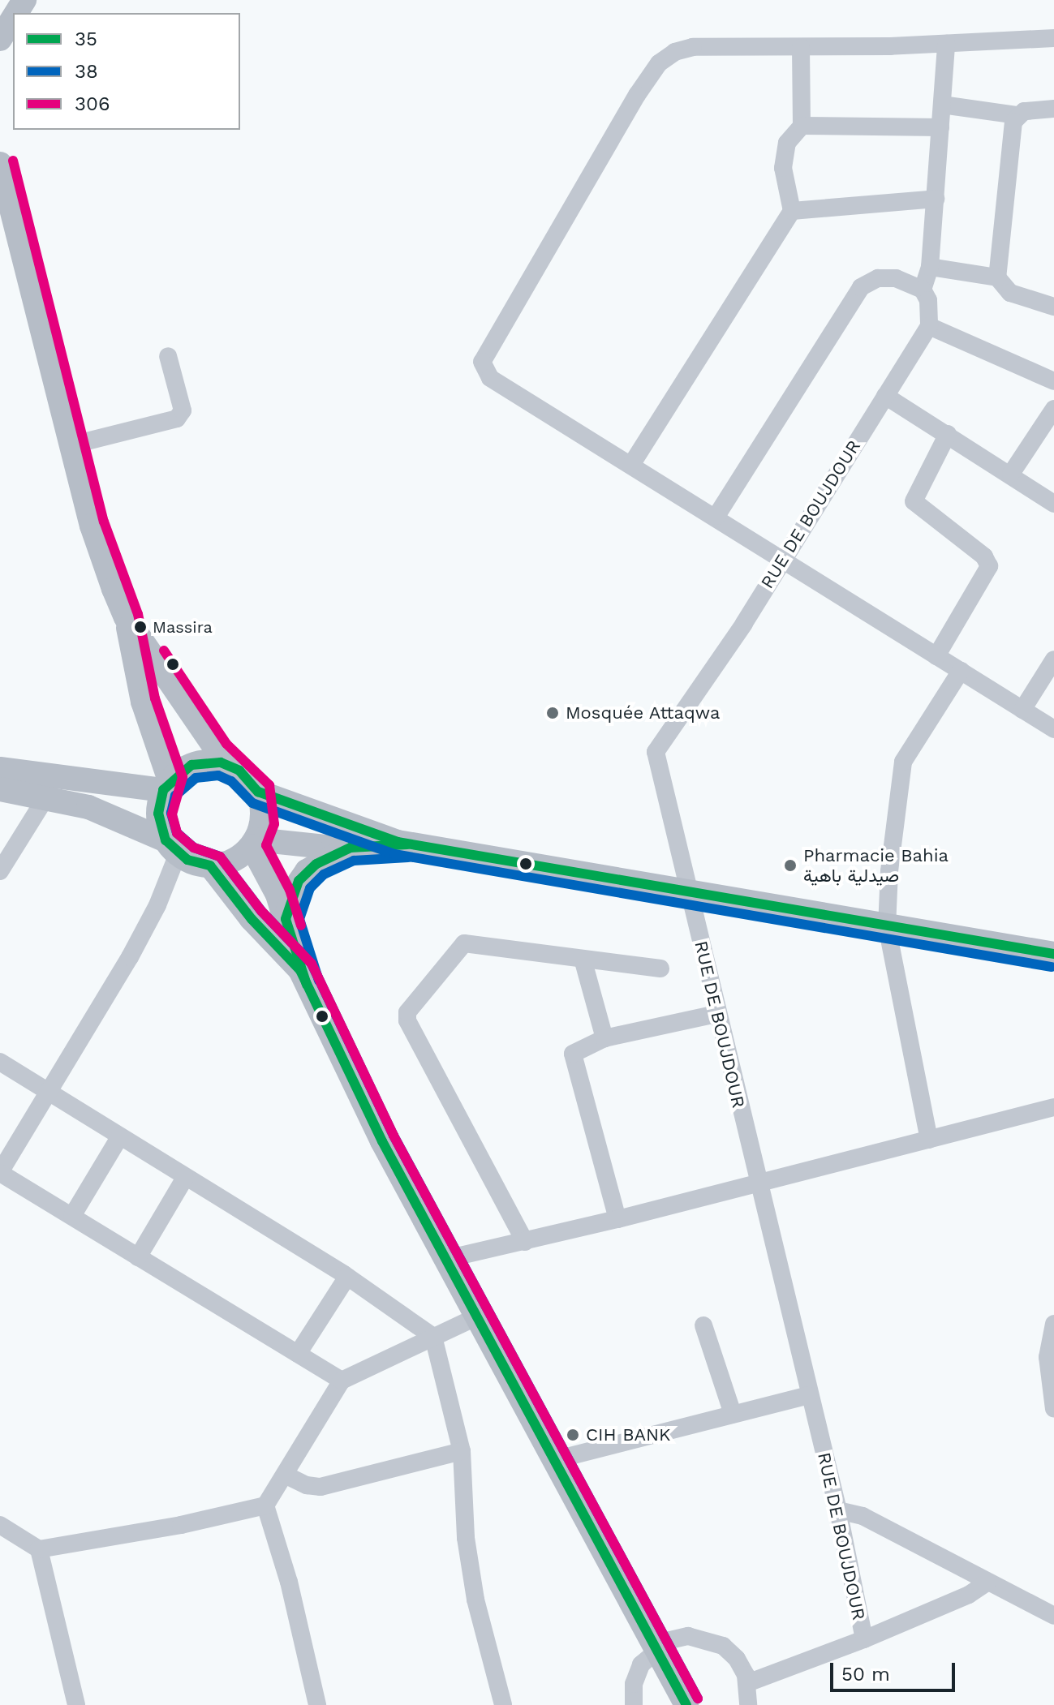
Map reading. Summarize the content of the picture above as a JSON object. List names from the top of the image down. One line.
{"streets":{"street":["RUE DE BOUJDOUR"]},"places":["Massira","Mosquée Attaqwa","Pharmacie Bahia صيدلية باهية","CIH BANK"],"lines":["transit line 306","transit line 35","transit line 38"],"legend":["35","38","306"],"scale_bar":"50 m"}
